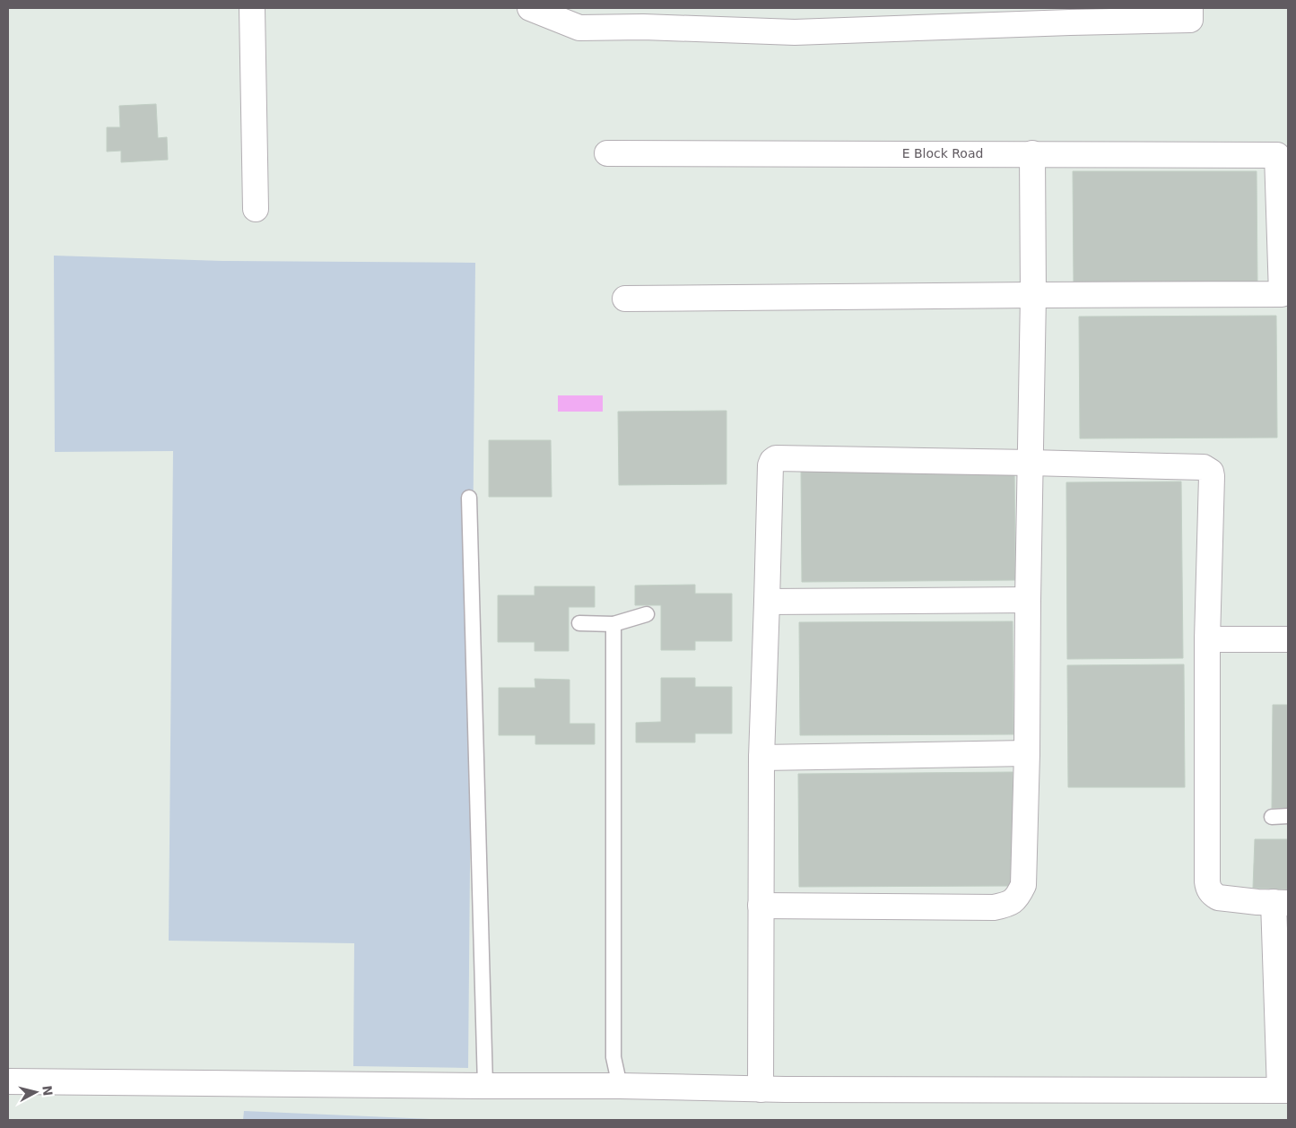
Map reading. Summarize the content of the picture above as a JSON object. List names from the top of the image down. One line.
{"streets":{"street":["E Block Road"]},"north":"right"}
